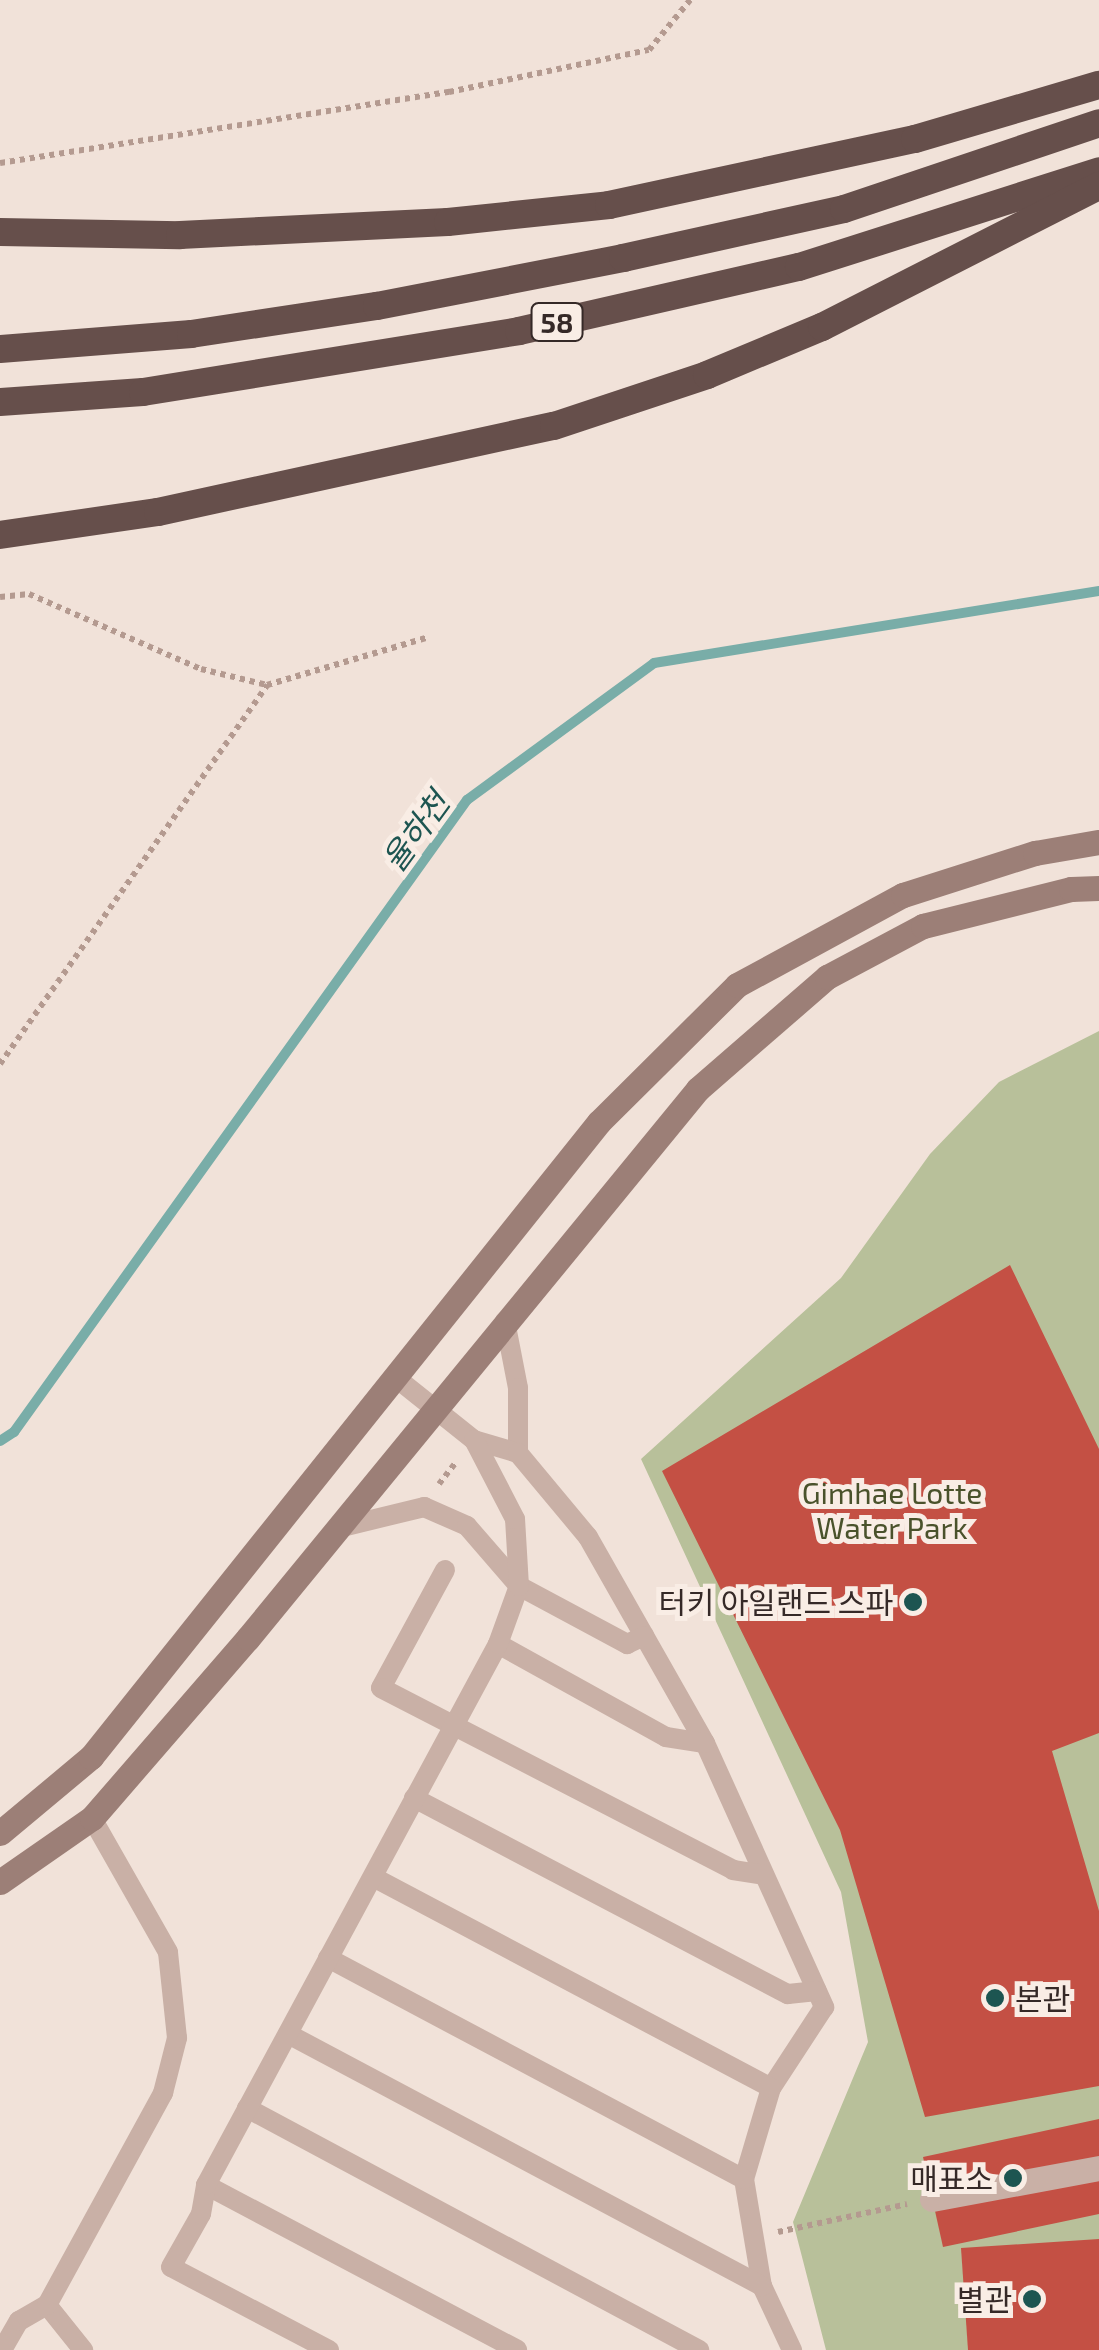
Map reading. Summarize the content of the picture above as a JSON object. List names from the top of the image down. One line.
{"streets":{"highway":["58"]},"water":["율하천"],"parks":["Gimhae Lotte Water Park"],"places":["터키 아일랜드 스파","본관","매표소","별관"]}
